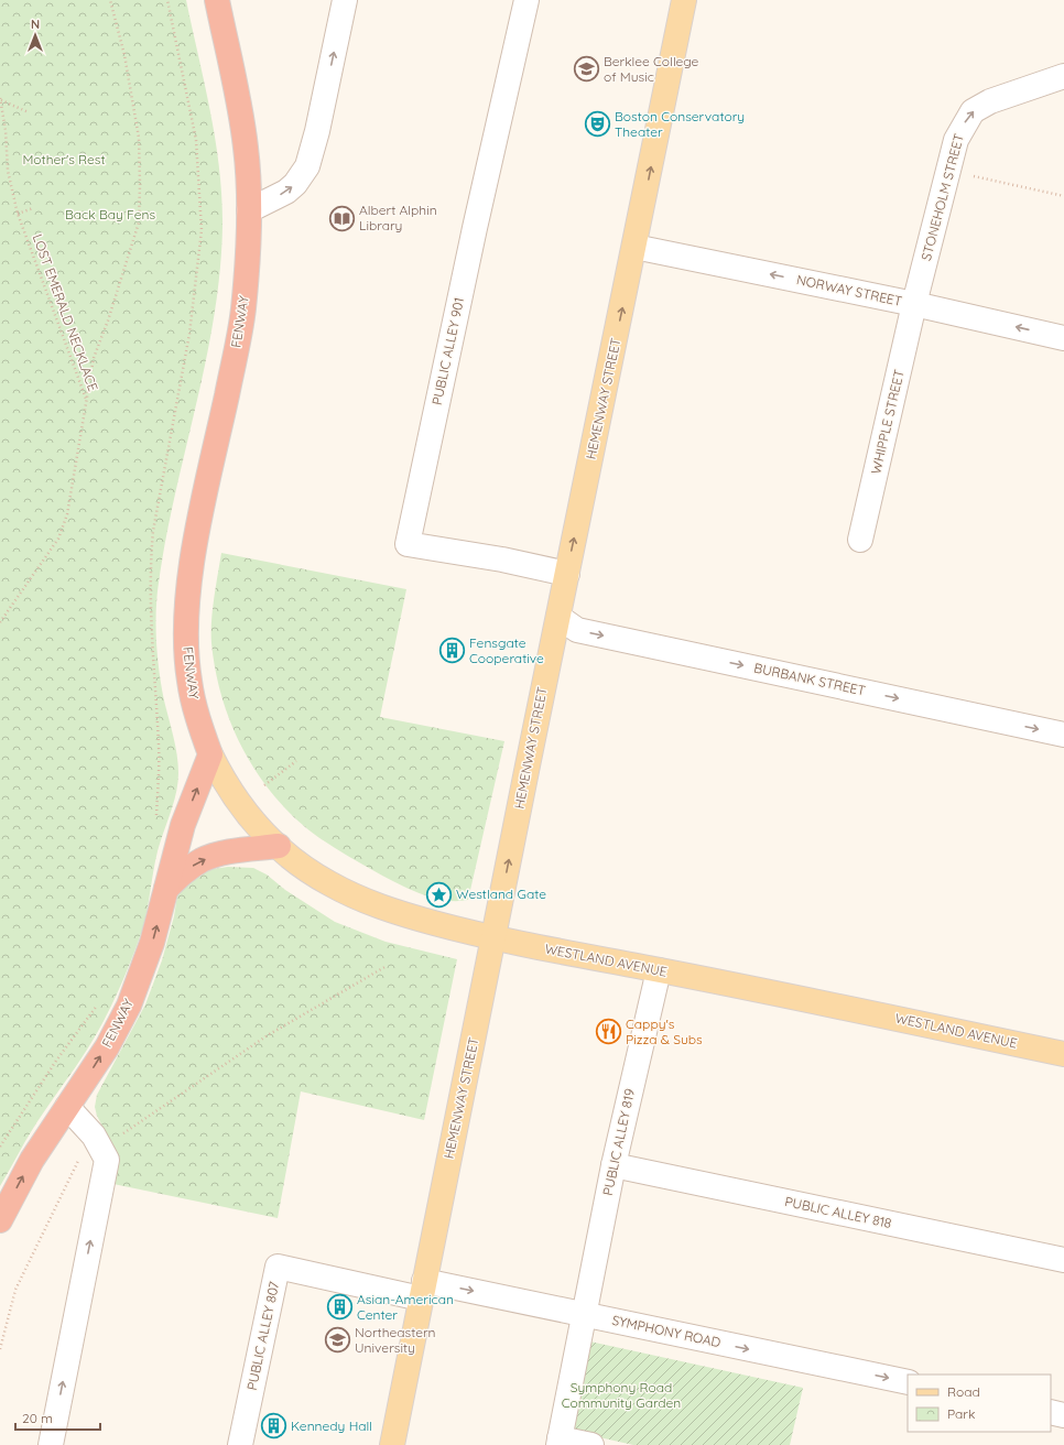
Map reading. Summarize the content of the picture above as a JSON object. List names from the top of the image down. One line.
{"streets":{"highway":["FENWAY"],"main road":["HEMENWAY STREET","WESTLAND AVENUE"],"street":["STONEHOLM STREET","NORWAY STREET","PUBLIC ALLEY 901","WHIPPLE STREET","BURBANK STREET","PUBLIC ALLEY 819","PUBLIC ALLEY 818","SYMPHONY ROAD","PUBLIC ALLEY 807"],"path":["LOST EMERALD NECKLACE"]},"crossings":[["STONEHOLM STREET","NORWAY STREET"],["STONEHOLM STREET","WHIPPLE STREET"],["NORWAY STREET","HEMENWAY STREET"],["NORWAY STREET","WHIPPLE STREET"],["FENWAY","WESTLAND AVENUE"],["PUBLIC ALLEY 901","HEMENWAY STREET"],["HEMENWAY STREET","BURBANK STREET"],["HEMENWAY STREET","WESTLAND AVENUE"],["HEMENWAY STREET","SYMPHONY ROAD"],["HEMENWAY STREET","PUBLIC ALLEY 807"],["WESTLAND AVENUE","PUBLIC ALLEY 819"],["PUBLIC ALLEY 819","PUBLIC ALLEY 818"],["PUBLIC ALLEY 819","SYMPHONY ROAD"],["SYMPHONY ROAD","PUBLIC ALLEY 807"]],"one_way":["STONEHOLM STREET","NORWAY STREET","FENWAY","HEMENWAY STREET","BURBANK STREET","SYMPHONY ROAD"],"parks":["Mother's Rest","Back Bay Fens","Symphony Road Community Garden"],"places":{"school or university":["Berklee College of Music","Northeastern University"],"theatre":["Boston Conservatory Theater"],"library":["Albert Alphin Library"],"building":["Fensgate Cooperative","Asian-American Center","Kennedy Hall"],"place":["Westland Gate"],"restaurant":["Cappy's Pizza & Subs"]},"legend":["Road","Park"],"scale_bar":"20 m","north":"top"}
